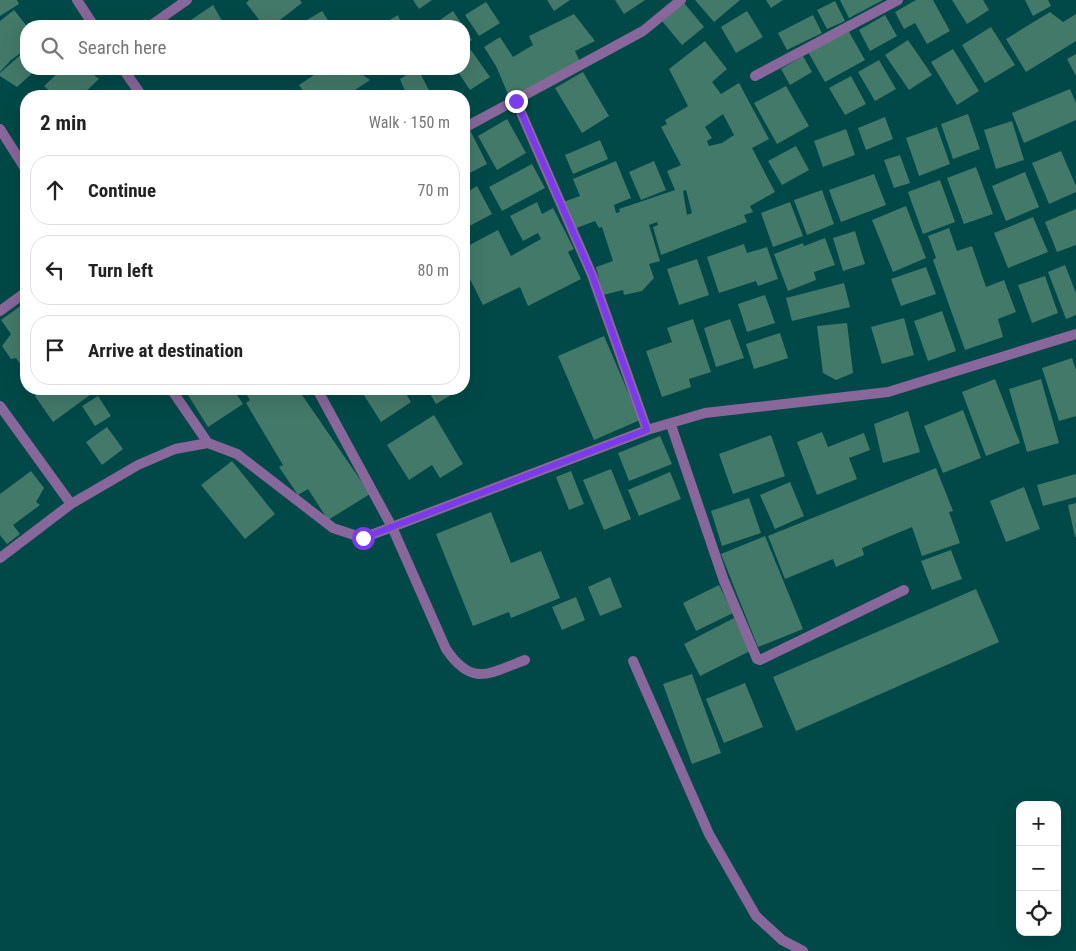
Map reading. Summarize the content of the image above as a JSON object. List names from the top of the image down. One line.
{"page":{"search":"Search here","heading":["2 min","Walk · 150 m"],"list":[["Continue","70 m"],["Turn left","80 m"],"Arrive at destination"],"map_buttons":["+","−"]}}
